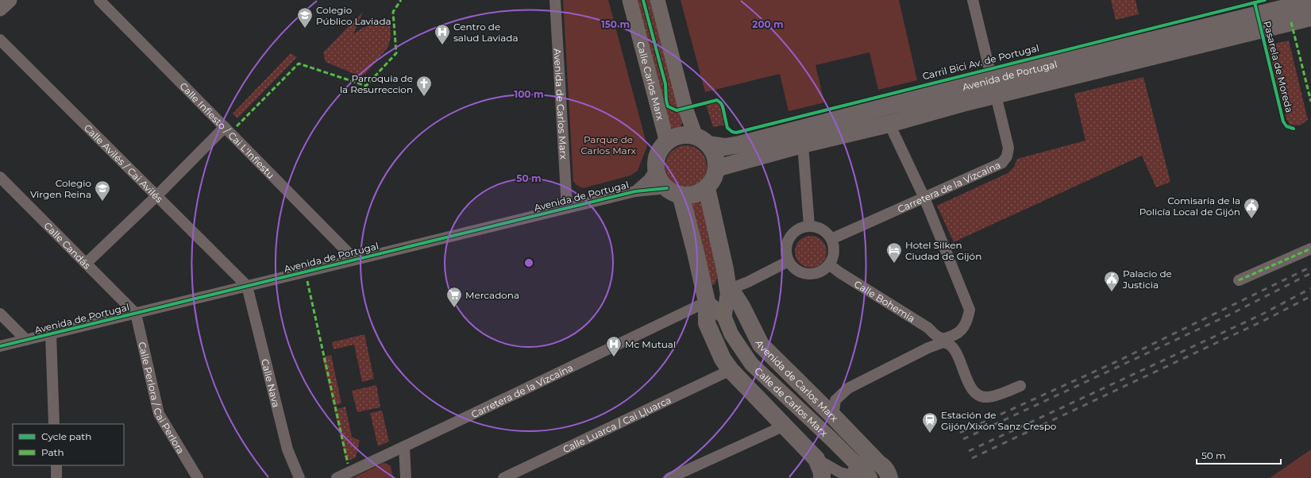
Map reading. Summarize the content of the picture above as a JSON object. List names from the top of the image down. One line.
{"streets":{"main road":["Avenida de Portugal","Calle Carlos Marx","Avenida de Carlos Marx","Calle de Carlos Marx"],"street":["Calle Infiesto / Cai L'Infiestu","Calle Avilés / Cai Avilés","Carretera de la Vizcaína","Calle Candás","Calle Bohemia","Calle Nava","Calle Perlora / Cai Perlora","Calle Luarca / Cai Ḷḷuarca"],"cycle path":["Carril Bici Av. de Portugal","Pasarela de Moreda"]},"crossings":[["Avenida de Portugal","Calle Carlos Marx"],["Avenida de Portugal","Avenida de Carlos Marx"],["Avenida de Portugal","Calle Infiesto / Cai L'Infiestu"],["Avenida de Portugal","Calle Avilés / Cai Avilés"],["Avenida de Portugal","Carretera de la Vizcaína"],["Avenida de Portugal","Calle Candás"],["Avenida de Portugal","Calle Nava"],["Avenida de Portugal","Calle Perlora / Cai Perlora"],["Avenida de Carlos Marx","Calle de Carlos Marx"],["Calle Avilés / Cai Avilés","Calle Nava"],["Carretera de la Vizcaína","Calle Bohemia"],["Carretera de la Vizcaína","Calle de Carlos Marx"],["Calle Candás","Calle Perlora / Cai Perlora"]],"parks":["Parque de Carlos Marx"],"places":{"school or university":["Colegio Público Laviada","Colegio Virgen Reina"],"hospital":["Centro de salud Laviada","Mc Mutual"],"church":["Parroquia de la Resurreccion"],"public building":["Comisaría de la Policía Local de Gijón","Palacio de Justicia"],"hotel":["Hotel Silken Ciudad de Gijón"],"supermarket":["Mercadona"],"station":["Estación de Gijón/Xixón Sanz Crespo"]},"legend":["Cycle path","Path"],"scale_bar":"50 m","rings":["200 m","150 m","100 m","50 m"]}
